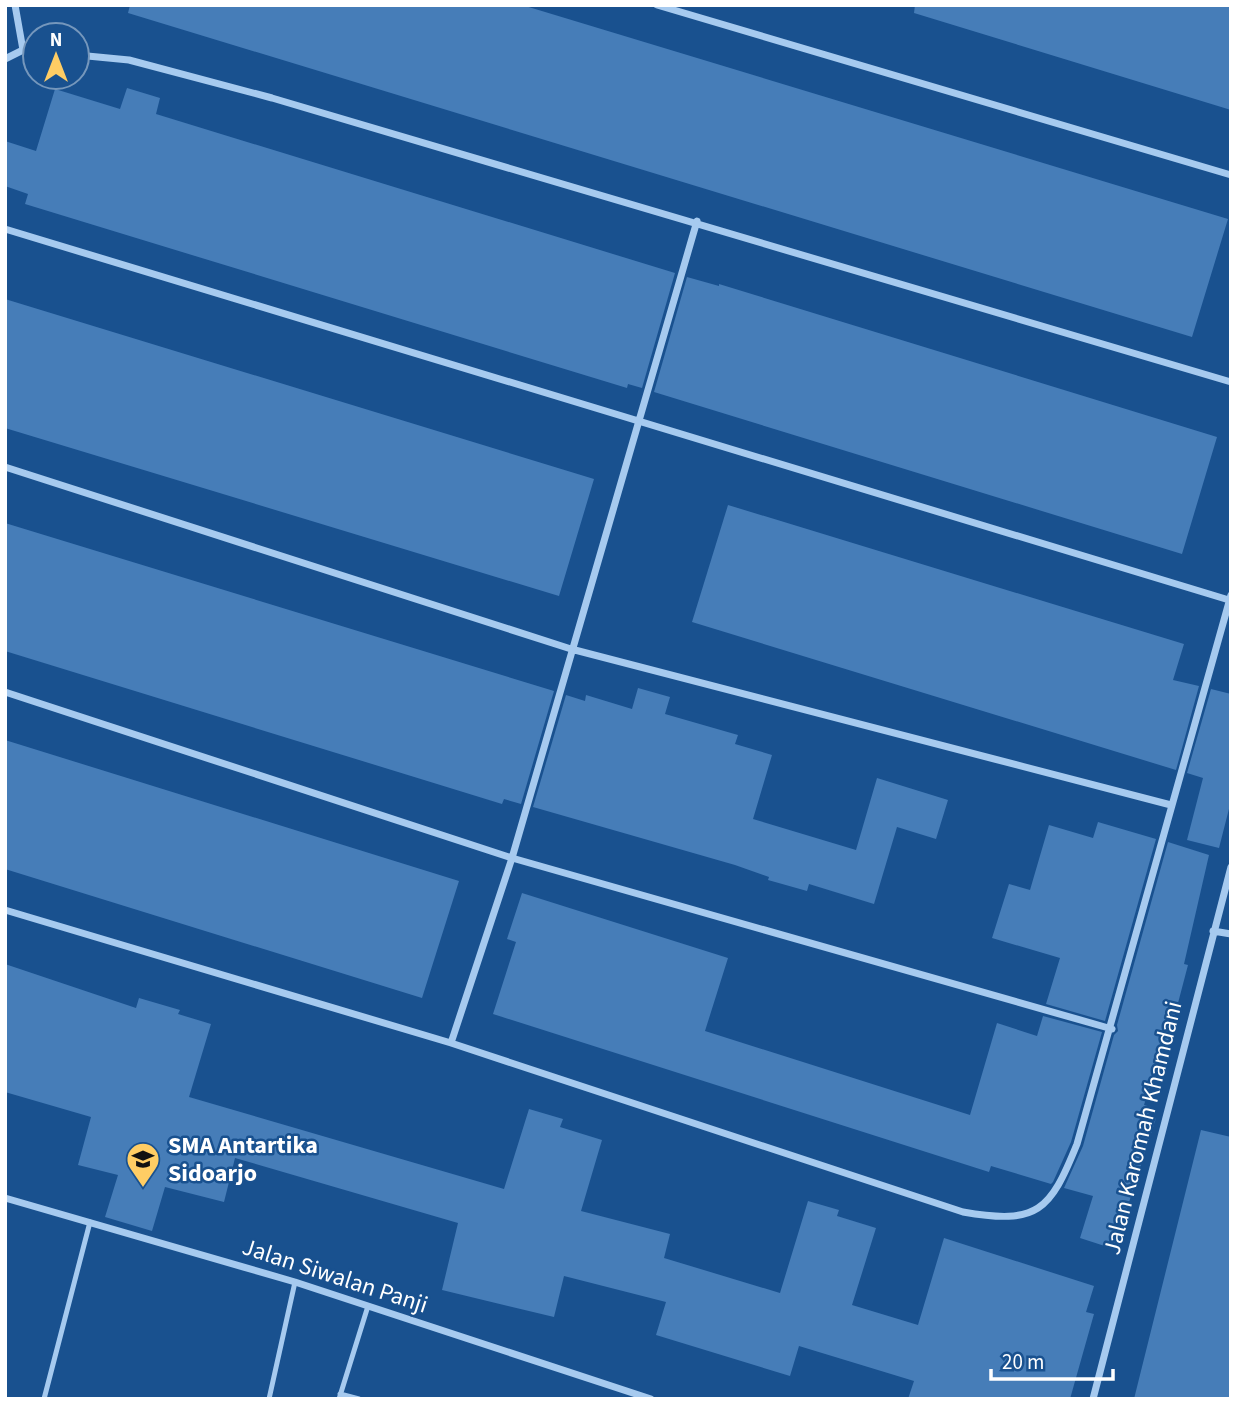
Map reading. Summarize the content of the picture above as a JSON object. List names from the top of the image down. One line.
{"streets":{"street":["Jalan Karomah Khamdani","Jalan Siwalan Panji"]},"places":{"school or university":["SMA Antartika Sidoarjo"]},"scale_bar":"20 m","north":"top"}
